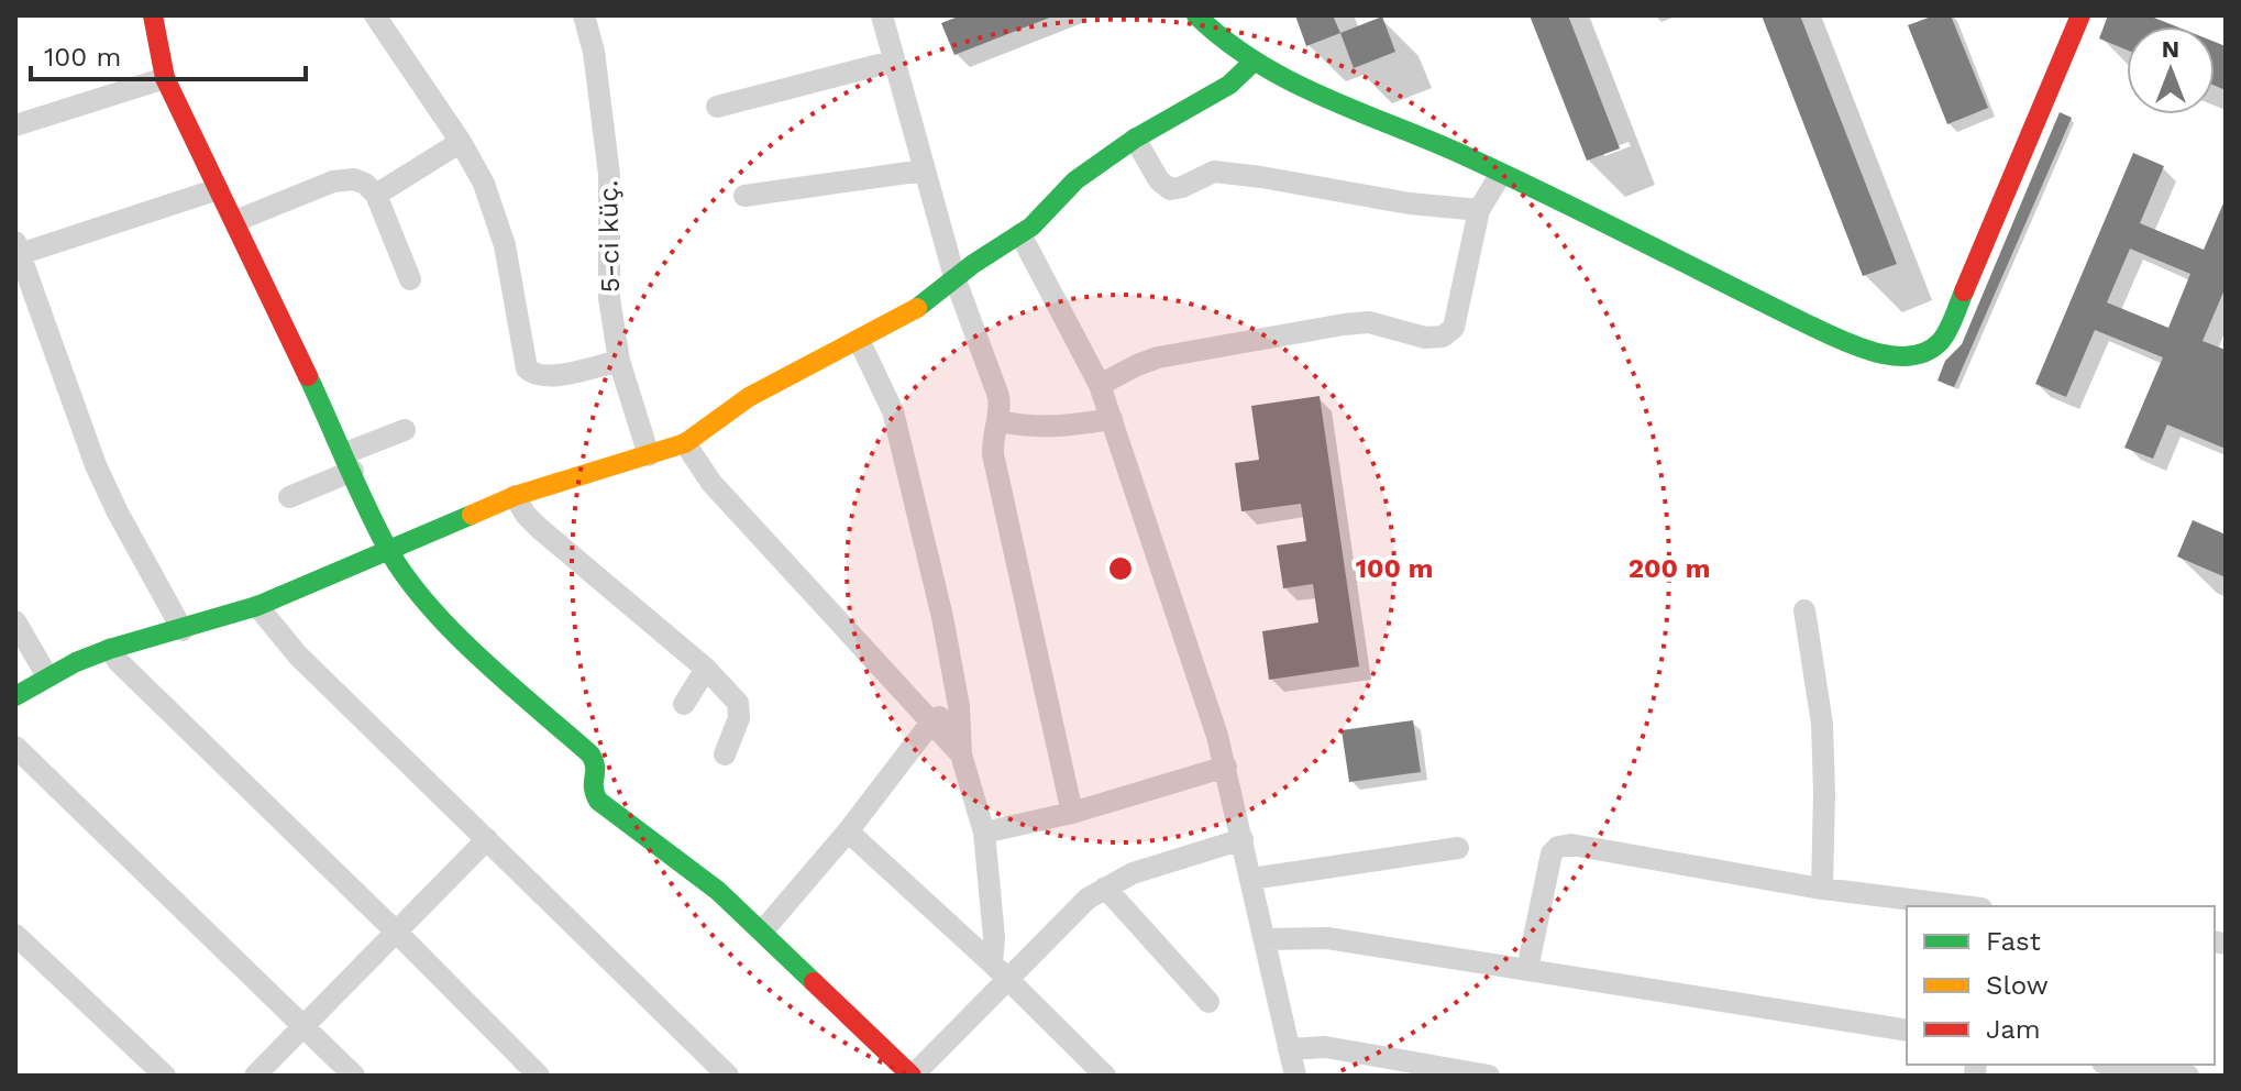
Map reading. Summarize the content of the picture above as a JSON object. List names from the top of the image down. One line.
{"streets":{"street":["5-ci küç."]},"legend":["Fast","Slow","Jam"],"scale_bar":"100 m","north":"top","rings":["100 m","200 m"]}
